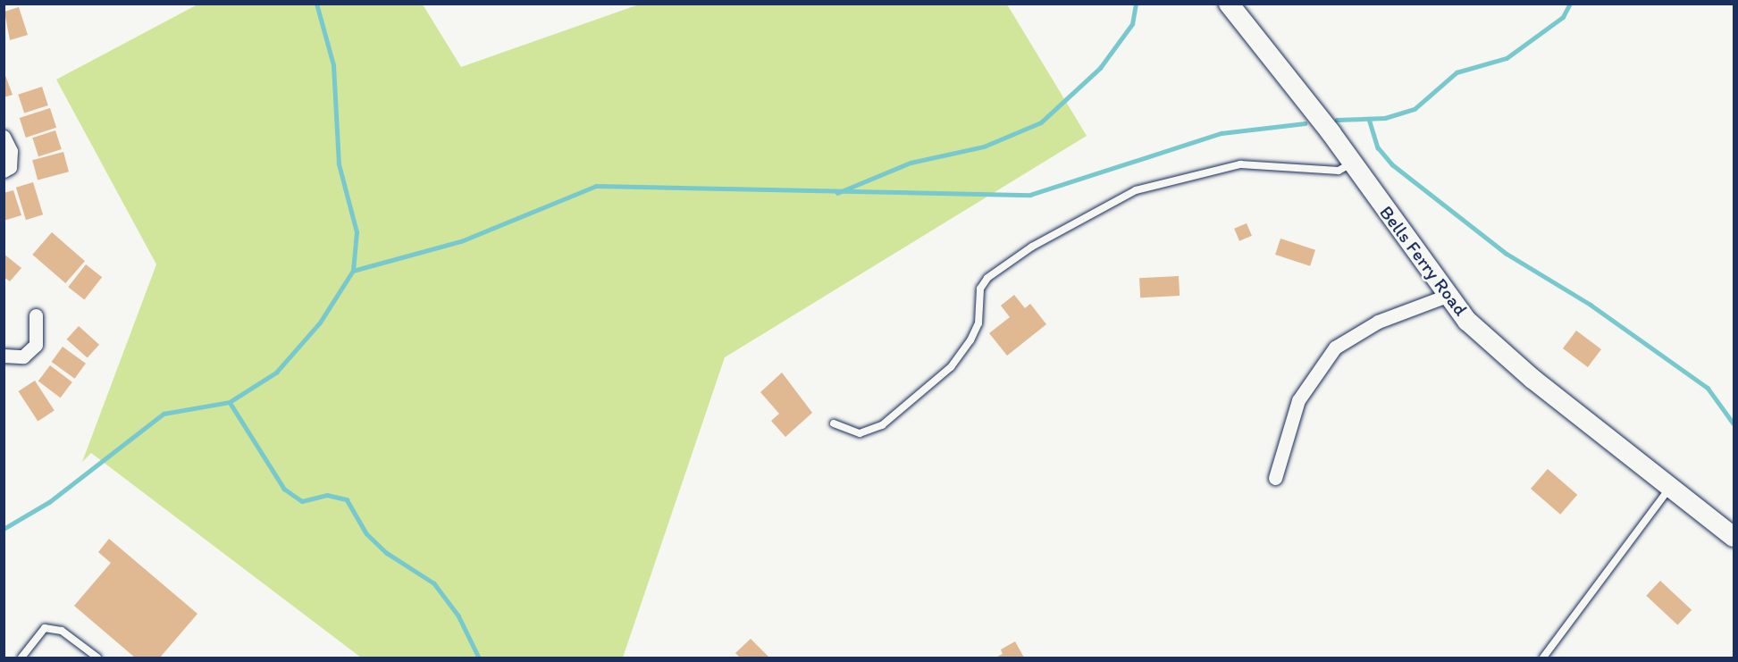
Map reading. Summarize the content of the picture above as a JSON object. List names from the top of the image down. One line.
{"streets":{"main road":["Bells Ferry Road"]}}
